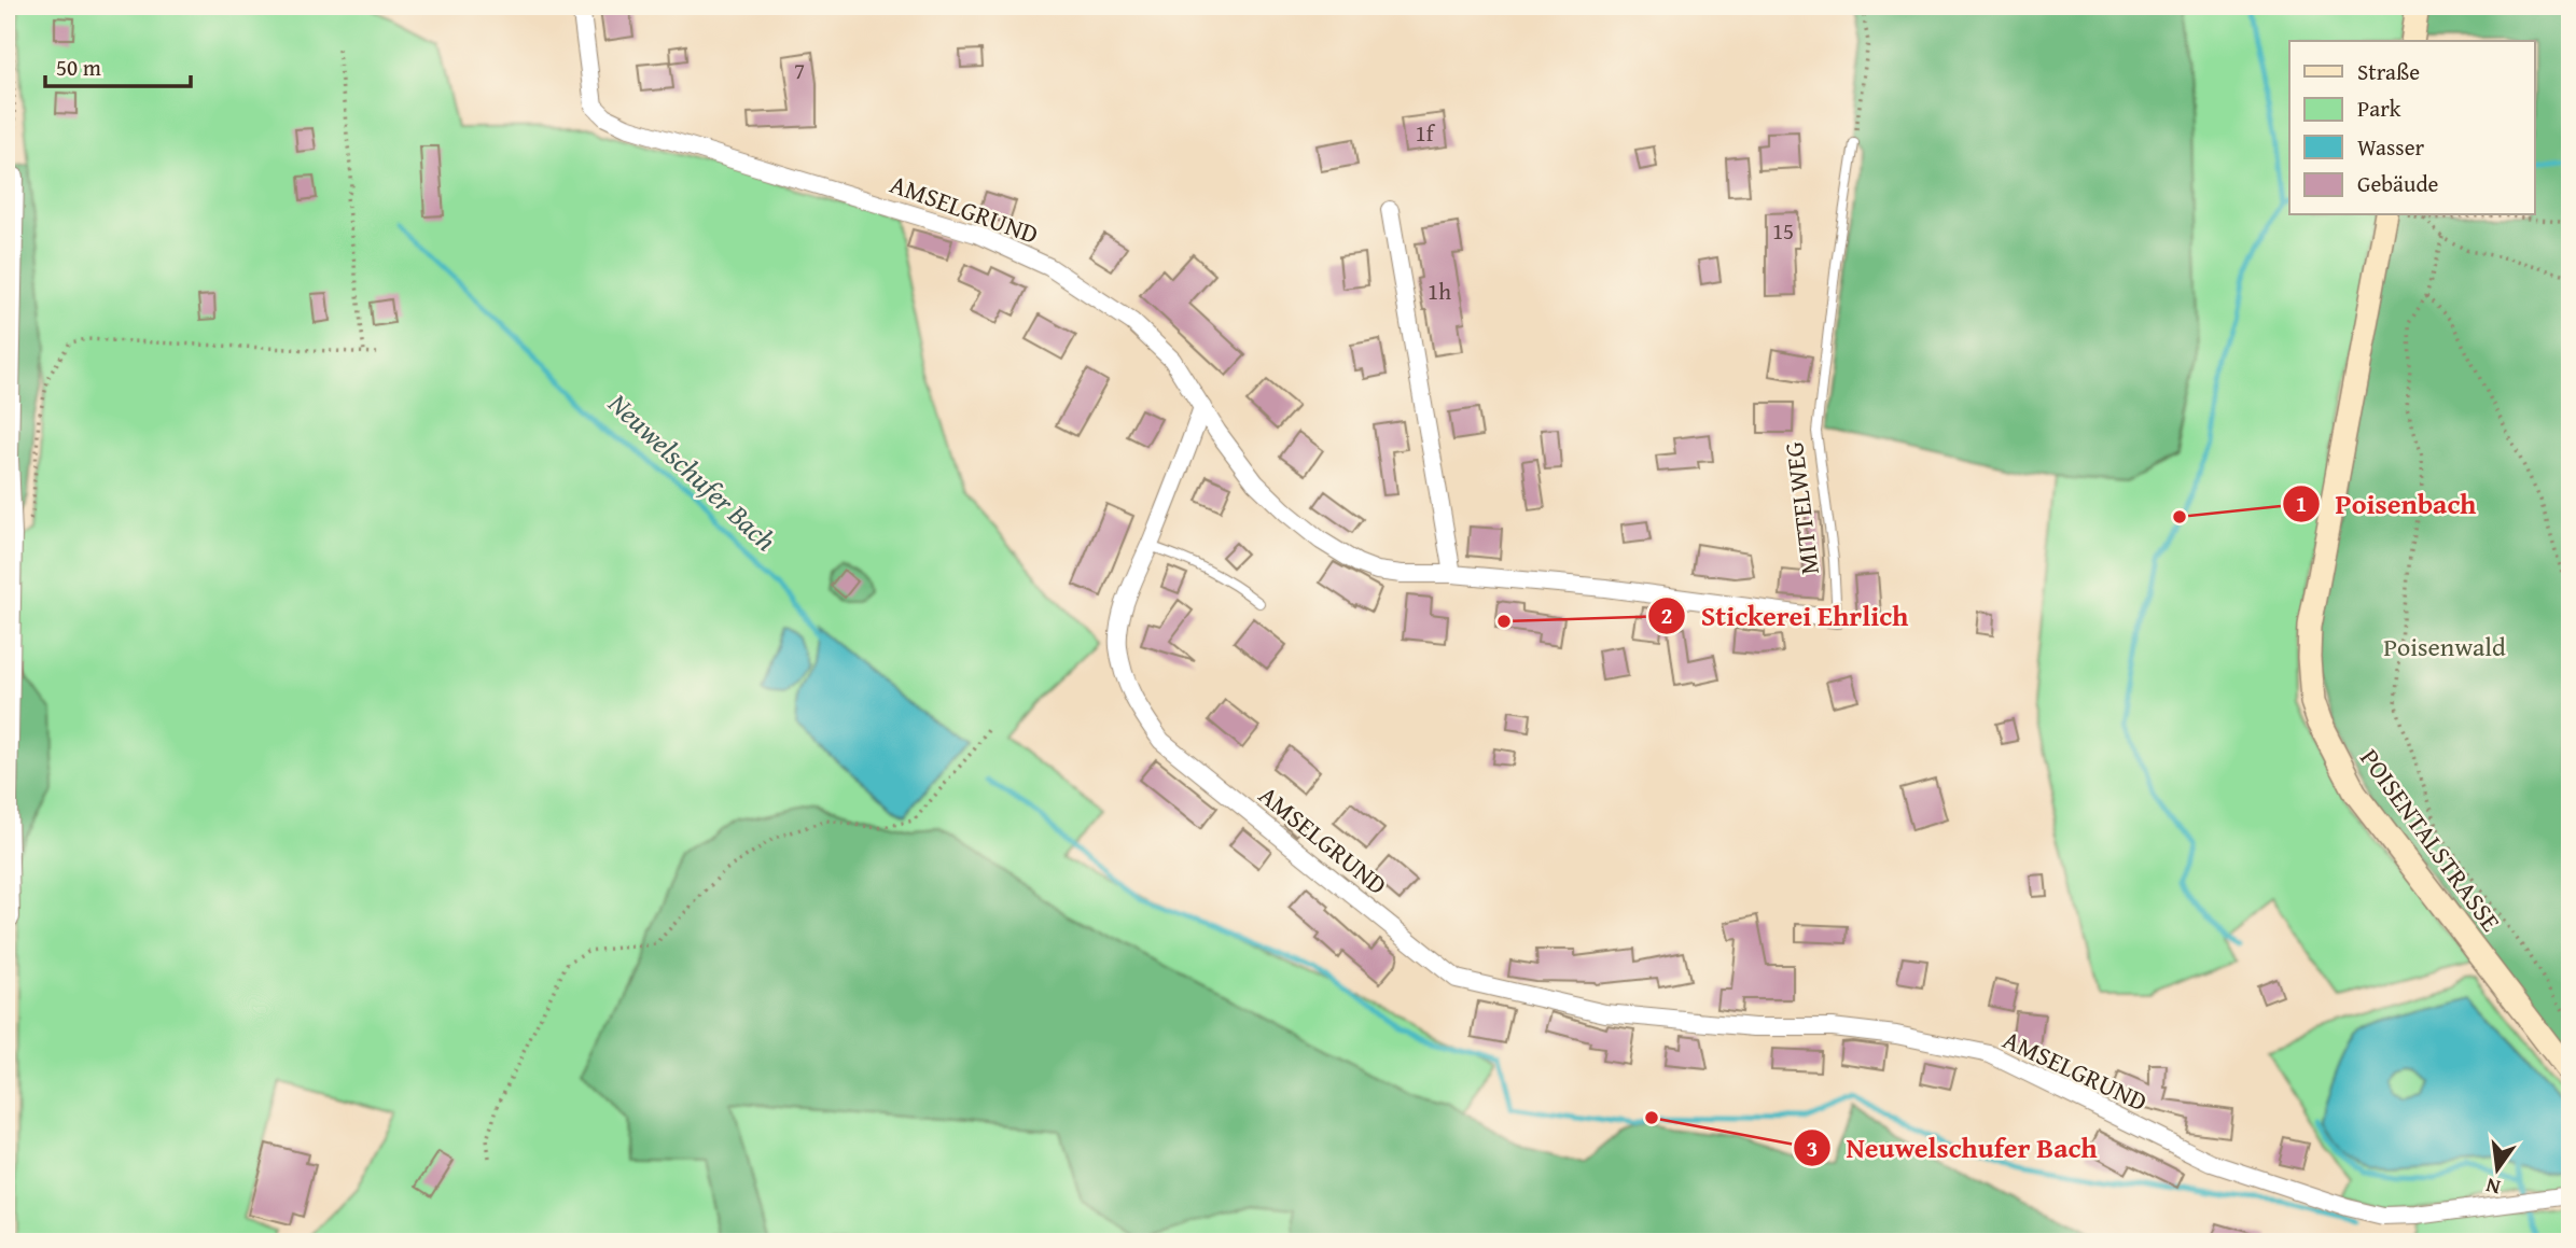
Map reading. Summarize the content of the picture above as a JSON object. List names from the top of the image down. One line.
{"streets":{"main road":["POISENTALSTRASSE"],"street":["AMSELGRUND","MITTELWEG"]},"crossings":[["AMSELGRUND","MITTELWEG"]],"water":["Neuwelschufer Bach"],"parks":["Poisenwald"],"places":["Poisenbach","Stickerei Ehrlich","Neuwelschufer Bach"],"house_numbers":["7","1f","15","1h"],"legend":["Straße","Park","Wasser","Gebäude"],"scale_bar":"50 m","north":"bottom"}
